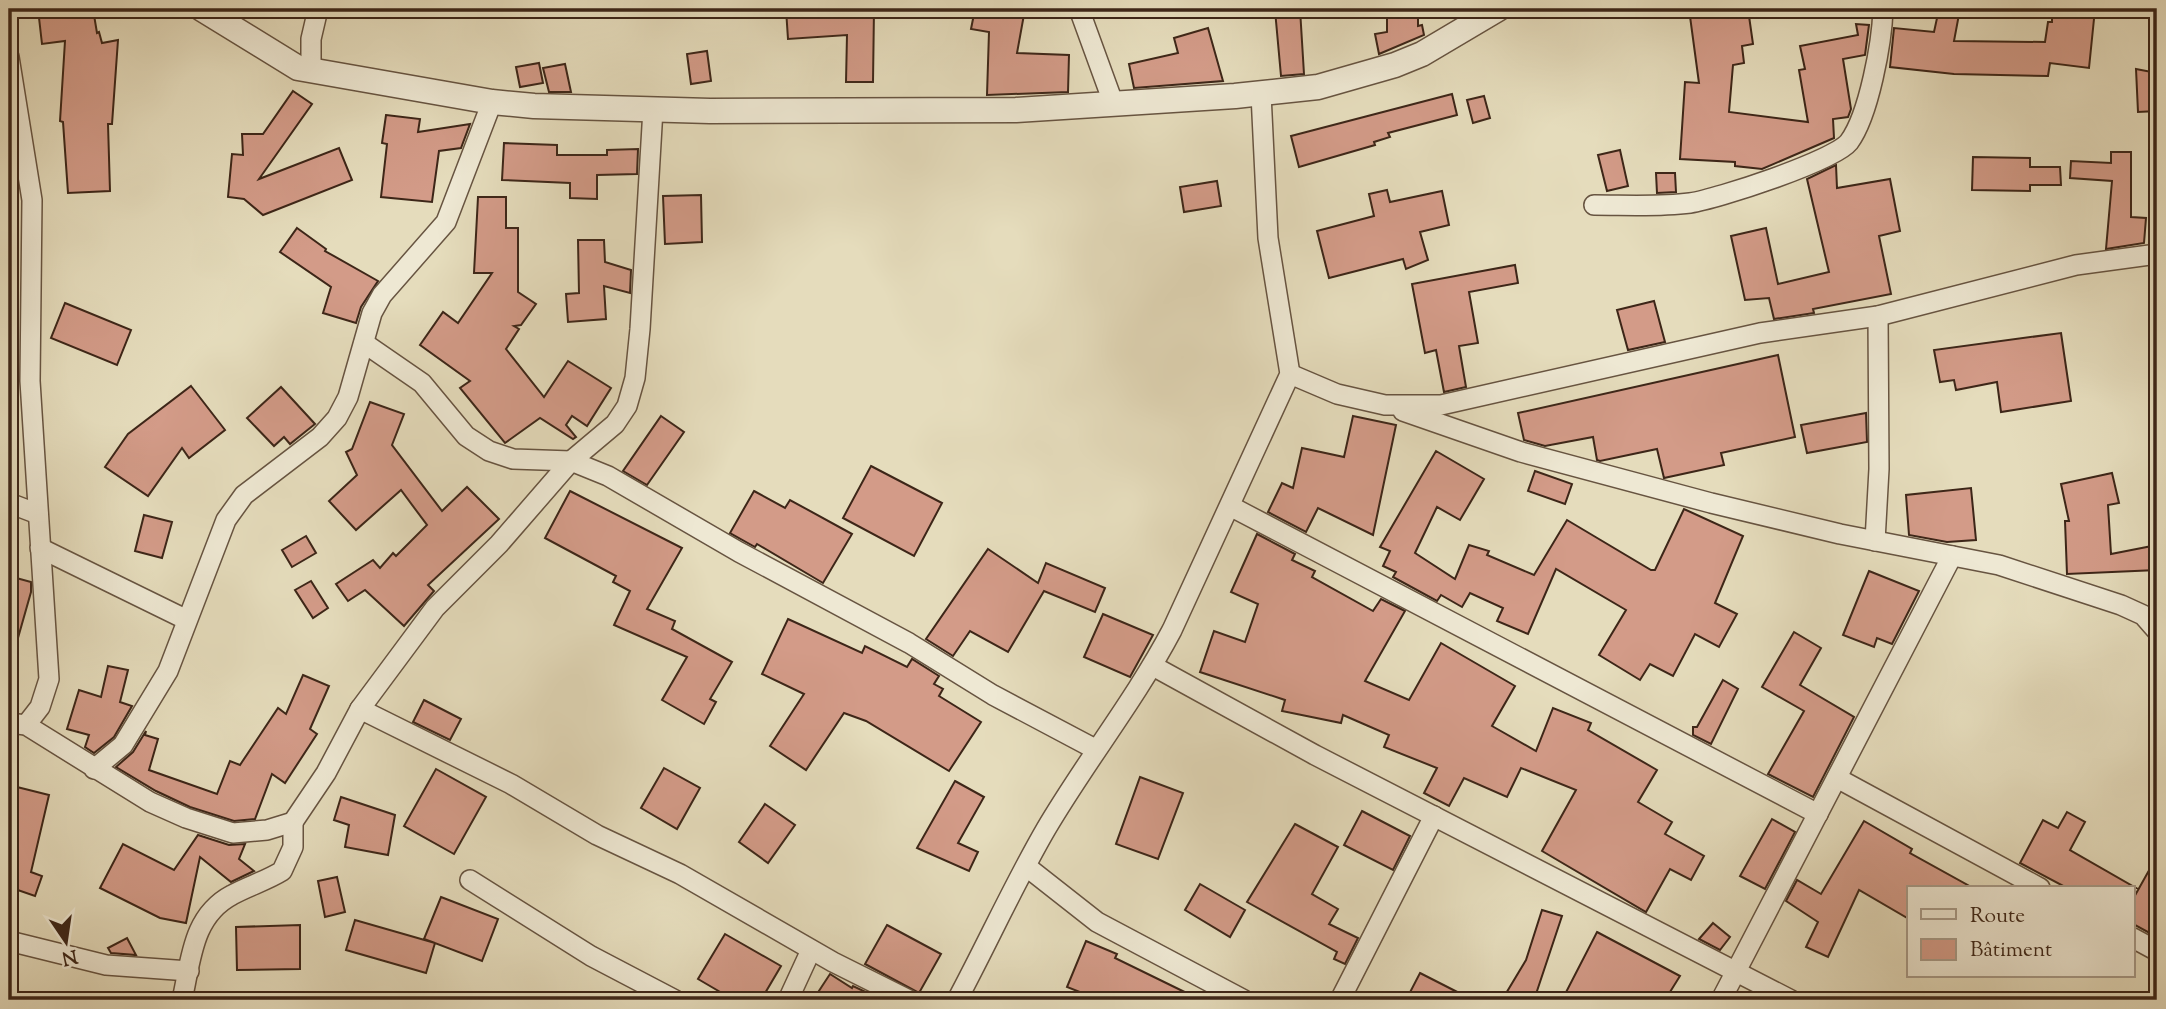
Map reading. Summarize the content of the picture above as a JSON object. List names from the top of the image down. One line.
{"legend":["Route","Bâtiment"],"north":"bottom"}
